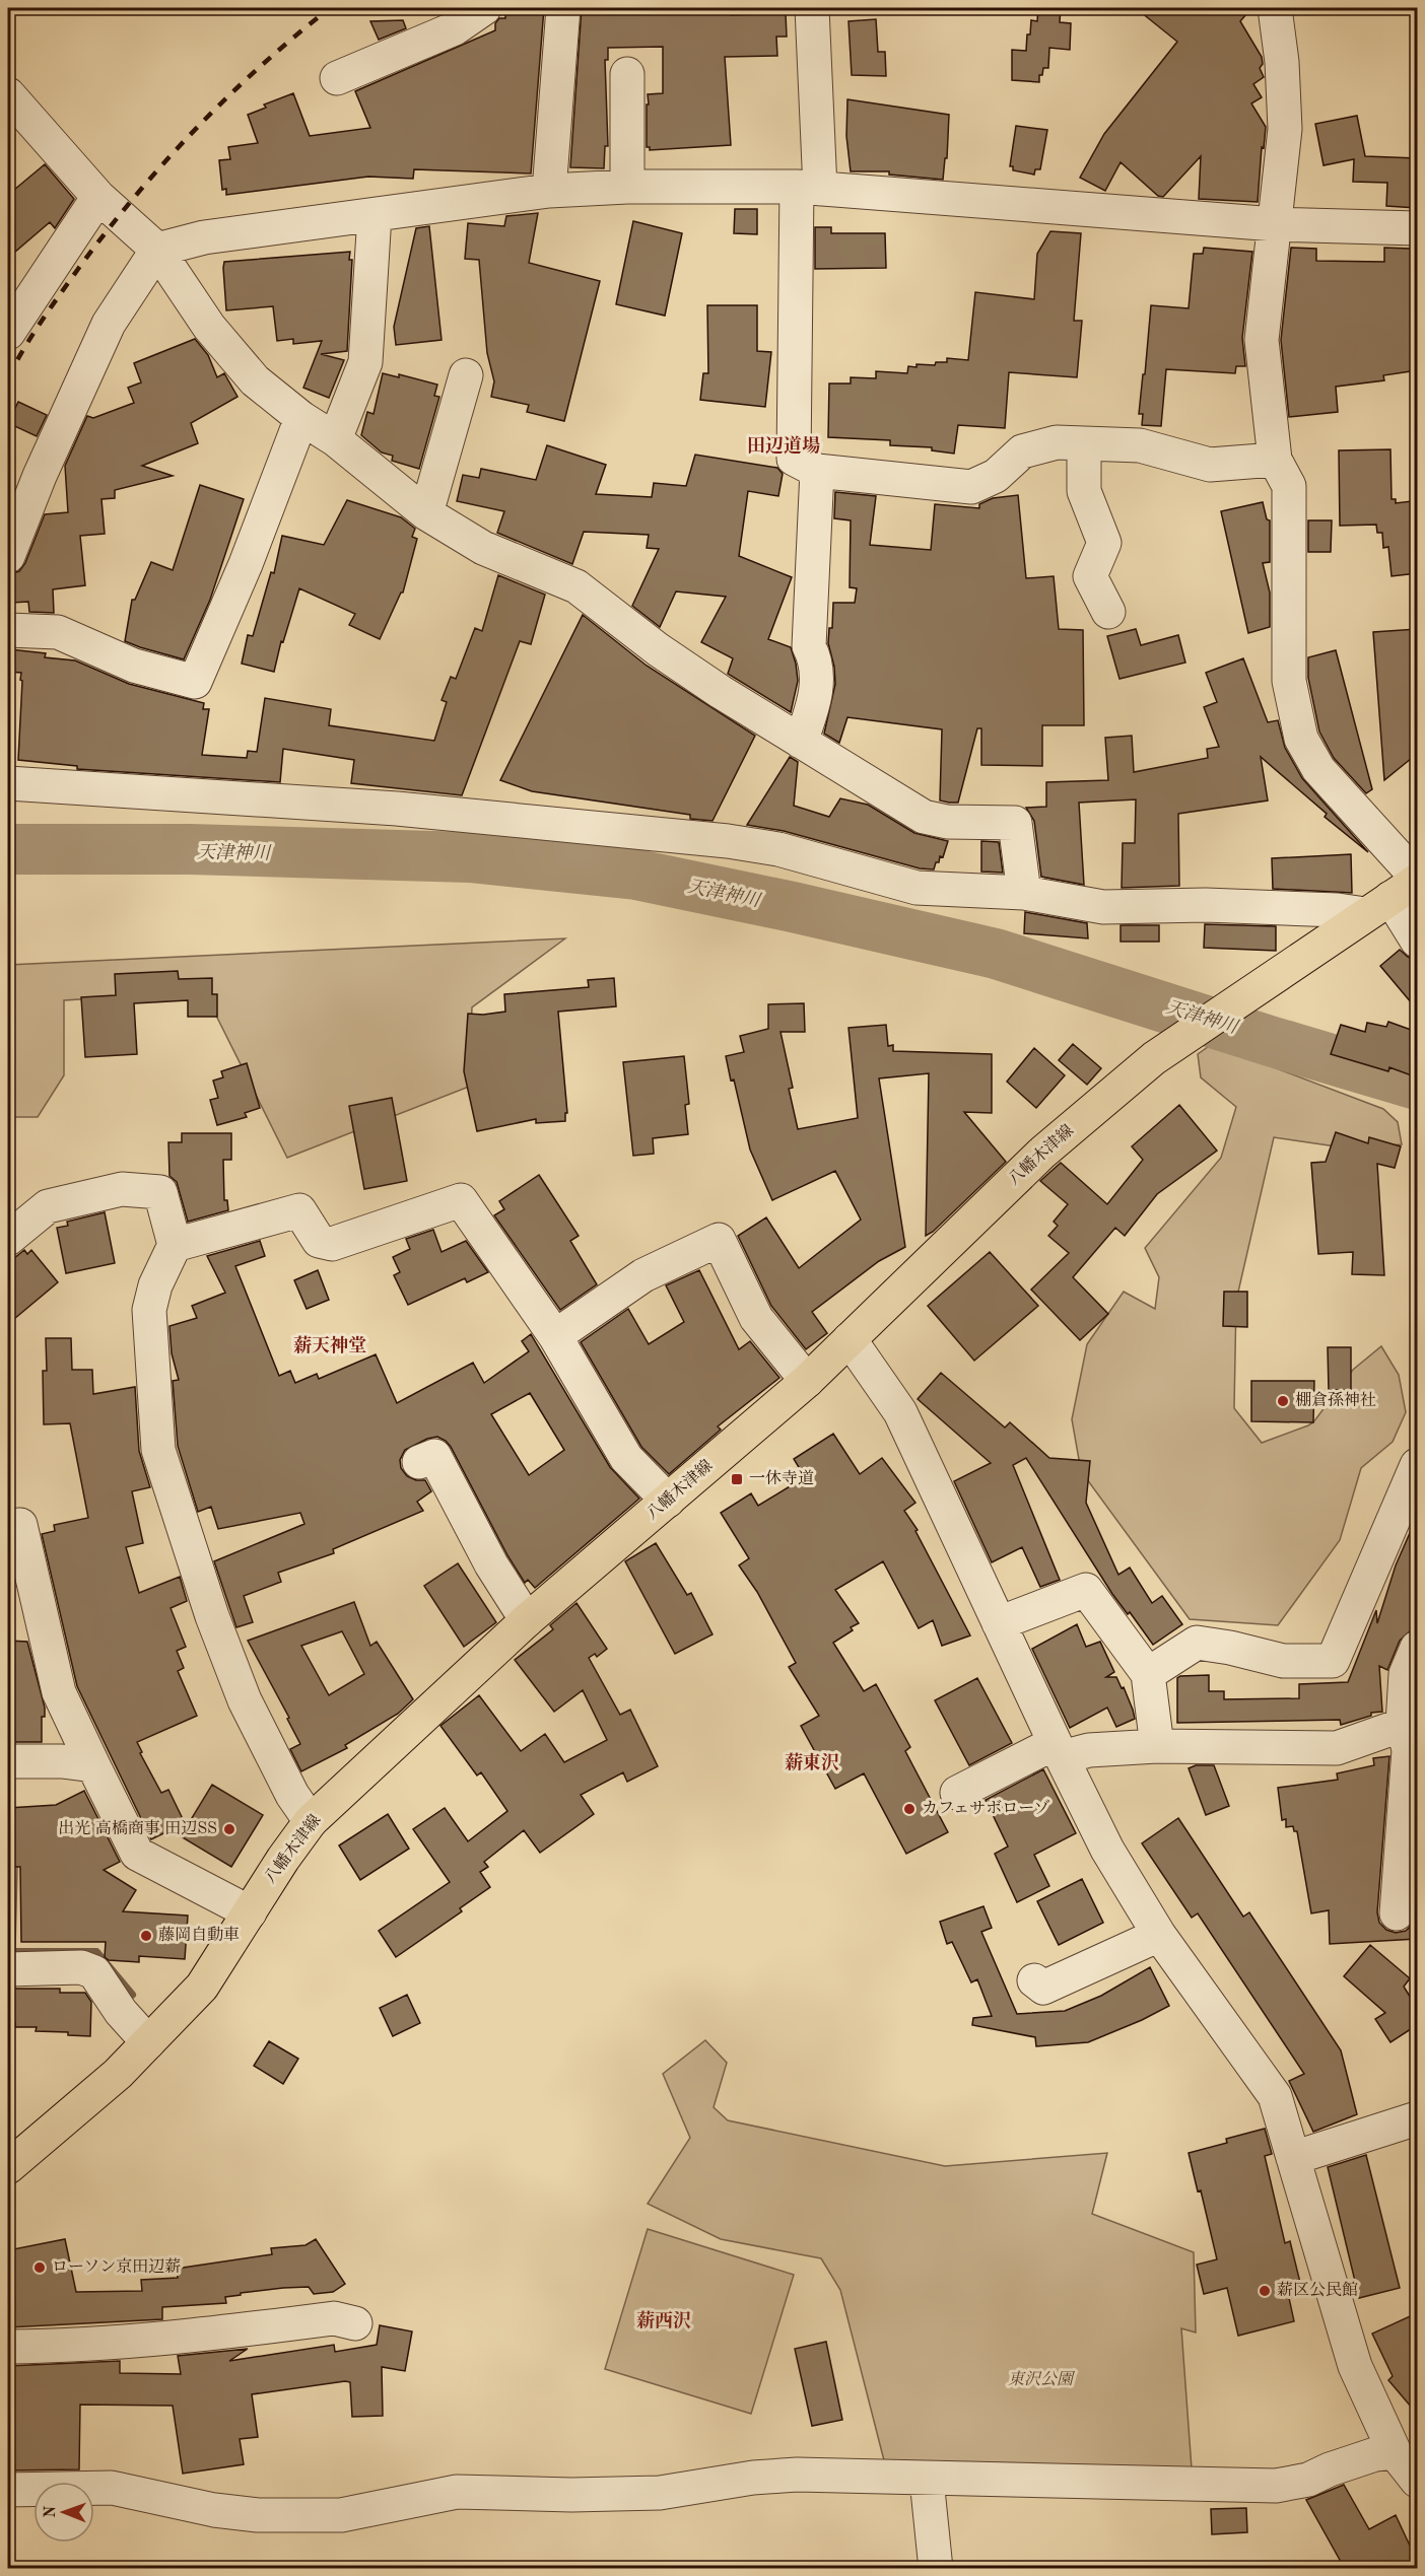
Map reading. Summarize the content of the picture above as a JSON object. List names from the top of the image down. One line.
{"streets":{"main road":["八幡木津線"]},"districts":["田辺道場","薪天神堂","薪東沢","薪西沢"],"water":["天津神川"],"parks":["東沢公園"],"places":{"other":["棚倉孫神社","カフェサボローゾ","出光 高橋商事 田辺SS","藤岡自動車","ローソン京田辺薪","薪区公民館"],"transit":["一休寺道"]},"north":"left"}
